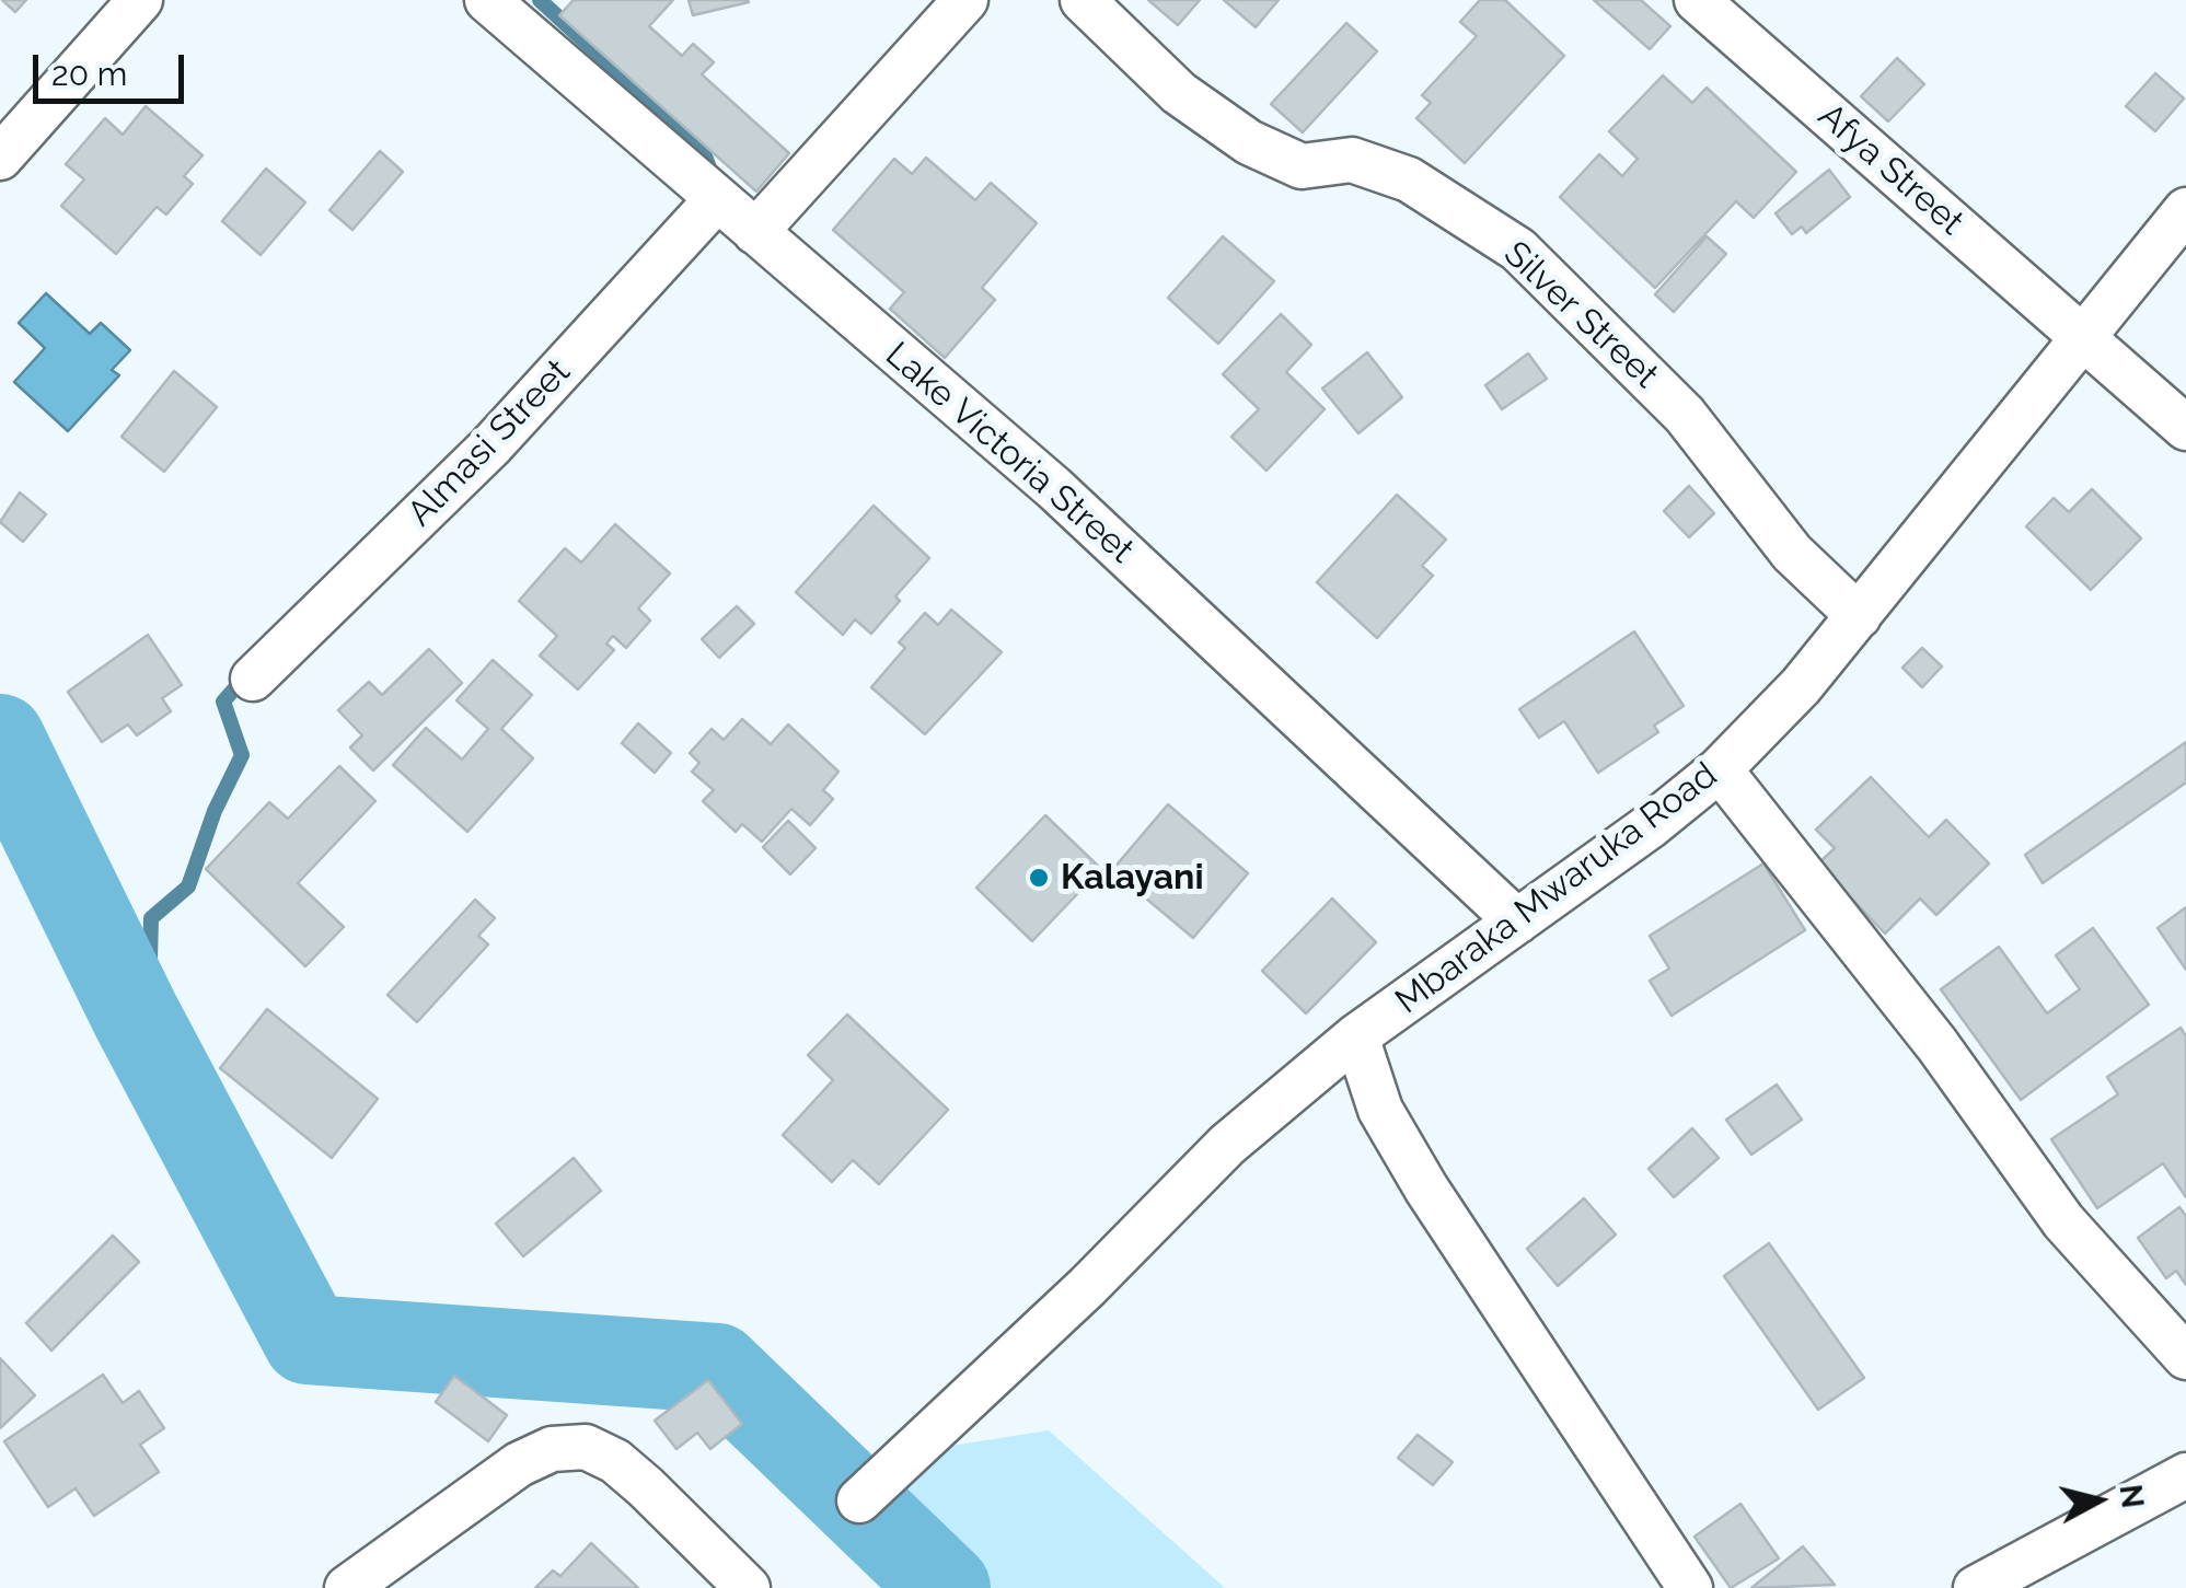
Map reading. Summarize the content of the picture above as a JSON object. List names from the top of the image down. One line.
{"streets":{"street":["Afya Street","Silver Street","Almasi Street","Lake Victoria Street","Mbaraka Mwaruka Road"]},"crossings":[["Afya Street","Mbaraka Mwaruka Road"],["Silver Street","Mbaraka Mwaruka Road"],["Almasi Street","Lake Victoria Street"],["Lake Victoria Street","Mbaraka Mwaruka Road"]],"places":["Kalayani"],"scale_bar":"20 m","north":"right"}
